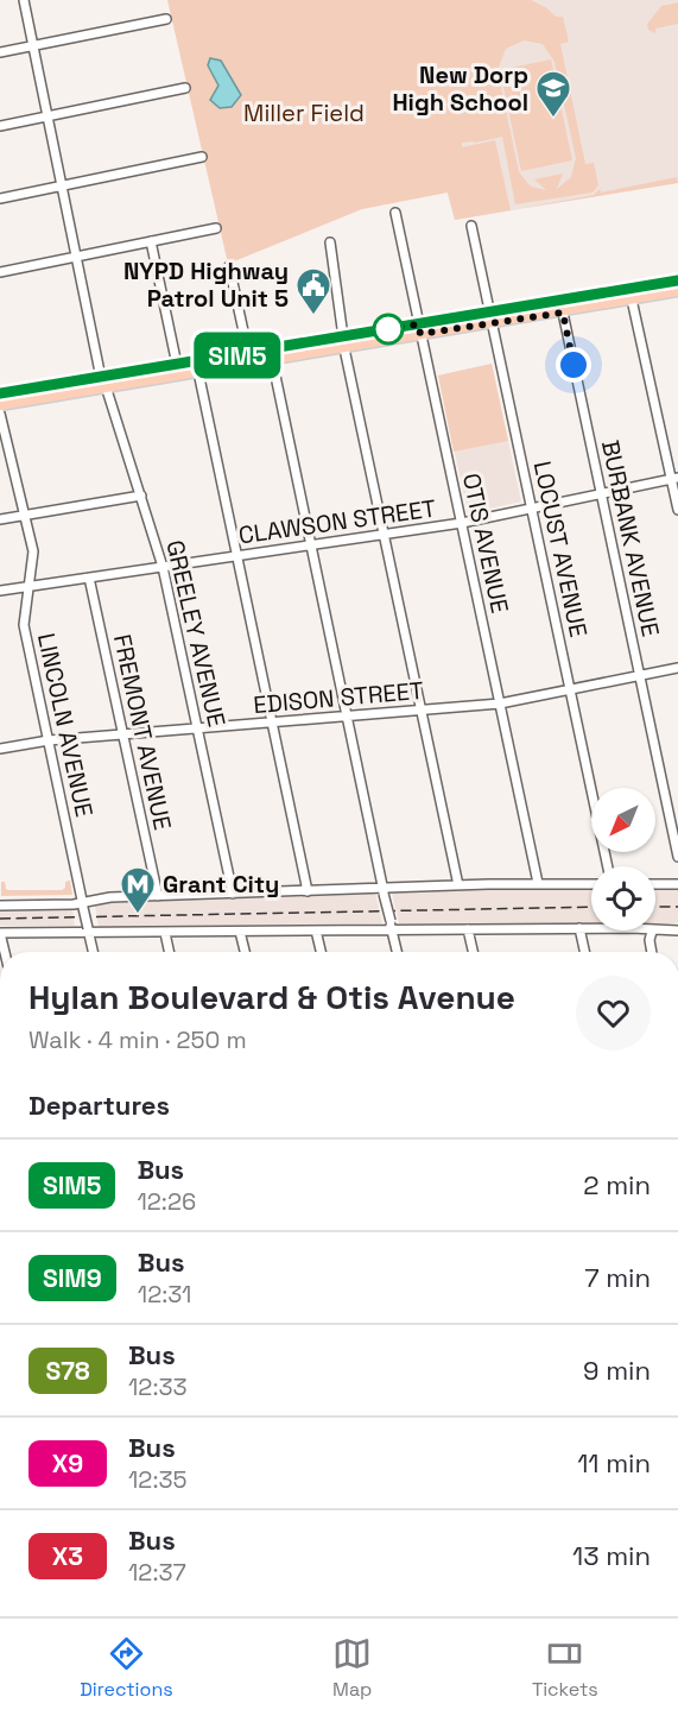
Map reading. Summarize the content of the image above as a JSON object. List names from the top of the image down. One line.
{"streets":{"street":["CLAWSON STREET","BURBANK AVENUE","OTIS AVENUE","LOCUST AVENUE","GREELEY AVENUE","EDISON STREET","LINCOLN AVENUE","FREMONT AVENUE"]},"crossings":[["CLAWSON STREET","BURBANK AVENUE"],["CLAWSON STREET","OTIS AVENUE"],["CLAWSON STREET","LOCUST AVENUE"],["CLAWSON STREET","GREELEY AVENUE"],["CLAWSON STREET","LINCOLN AVENUE"],["CLAWSON STREET","FREMONT AVENUE"],["BURBANK AVENUE","EDISON STREET"],["OTIS AVENUE","EDISON STREET"],["LOCUST AVENUE","EDISON STREET"],["GREELEY AVENUE","EDISON STREET"],["EDISON STREET","LINCOLN AVENUE"],["EDISON STREET","FREMONT AVENUE"]],"parks":["Miller Field"],"places":{"school or university":["New Dorp High School"],"public building":["NYPD Highway Patrol Unit 5"],"metro station":["Grant City"]},"lines":["bus line SIM5"],"north":"bottom left","page":{"on_map":"SIM5","heading":[["Hylan Boulevard & Otis Avenue","Walk · 4 min · 250 m"],"Departures"],"list":[{"mark":"SIM5","name":"Bus","note":"12:26","value":"2 min"},{"mark":"SIM9","name":"Bus","note":"12:31","value":"7 min"},{"mark":"S78","name":"Bus","note":"12:33","value":"9 min"},{"mark":"X9","name":"Bus","note":"12:35","value":"11 min"},{"mark":"X3","name":"Bus","note":"12:37","value":"13 min"}],"tabs":["Directions","Map","Tickets"]}}
